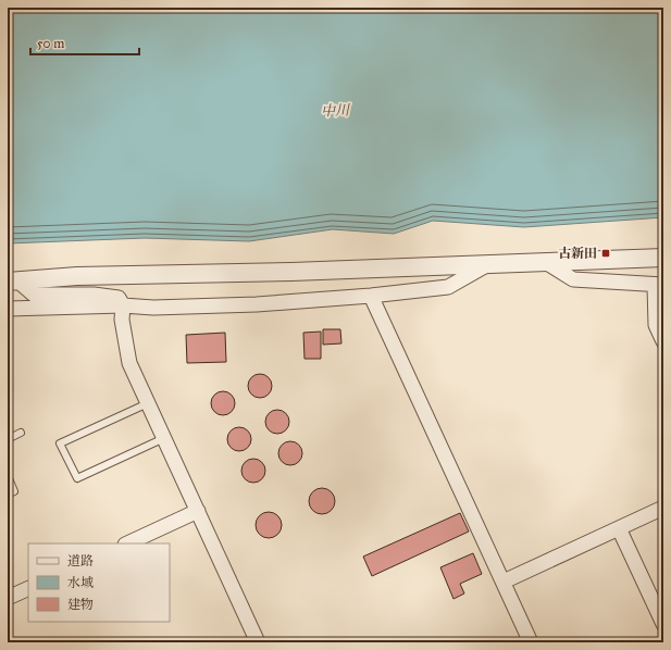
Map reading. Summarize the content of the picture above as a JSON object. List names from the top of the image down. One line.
{"water":["中川"],"places":{"transit":["古新田"]},"legend":["道路","水域","建物"],"scale_bar":"50 m"}
